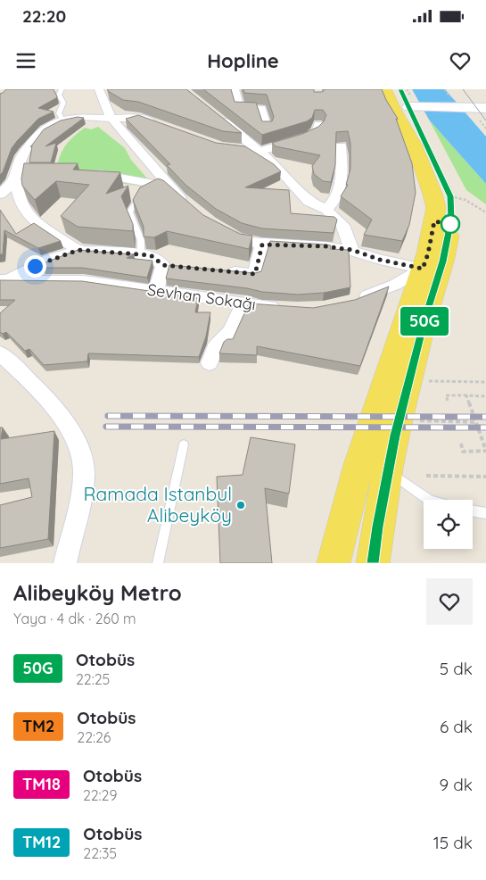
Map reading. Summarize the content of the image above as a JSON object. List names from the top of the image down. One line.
{"streets":{"street":["Sevhan Sokağı"]},"places":["Ramada Istanbul Alibeyköy"],"lines":["bus line 50G"],"page":{"status":"22:20","header":"Hopline","on_map":"50G","heading":["Alibeyköy Metro","Yaya · 4 dk · 260 m"],"list":[{"mark":"50G","name":"Otobüs","note":"22:25","value":"5 dk"},{"mark":"TM2","name":"Otobüs","note":"22:26","value":"6 dk"},{"mark":"TM18","name":"Otobüs","note":"22:29","value":"9 dk"},{"mark":"TM12","name":"Otobüs","note":"22:35","value":"15 dk"}]}}
